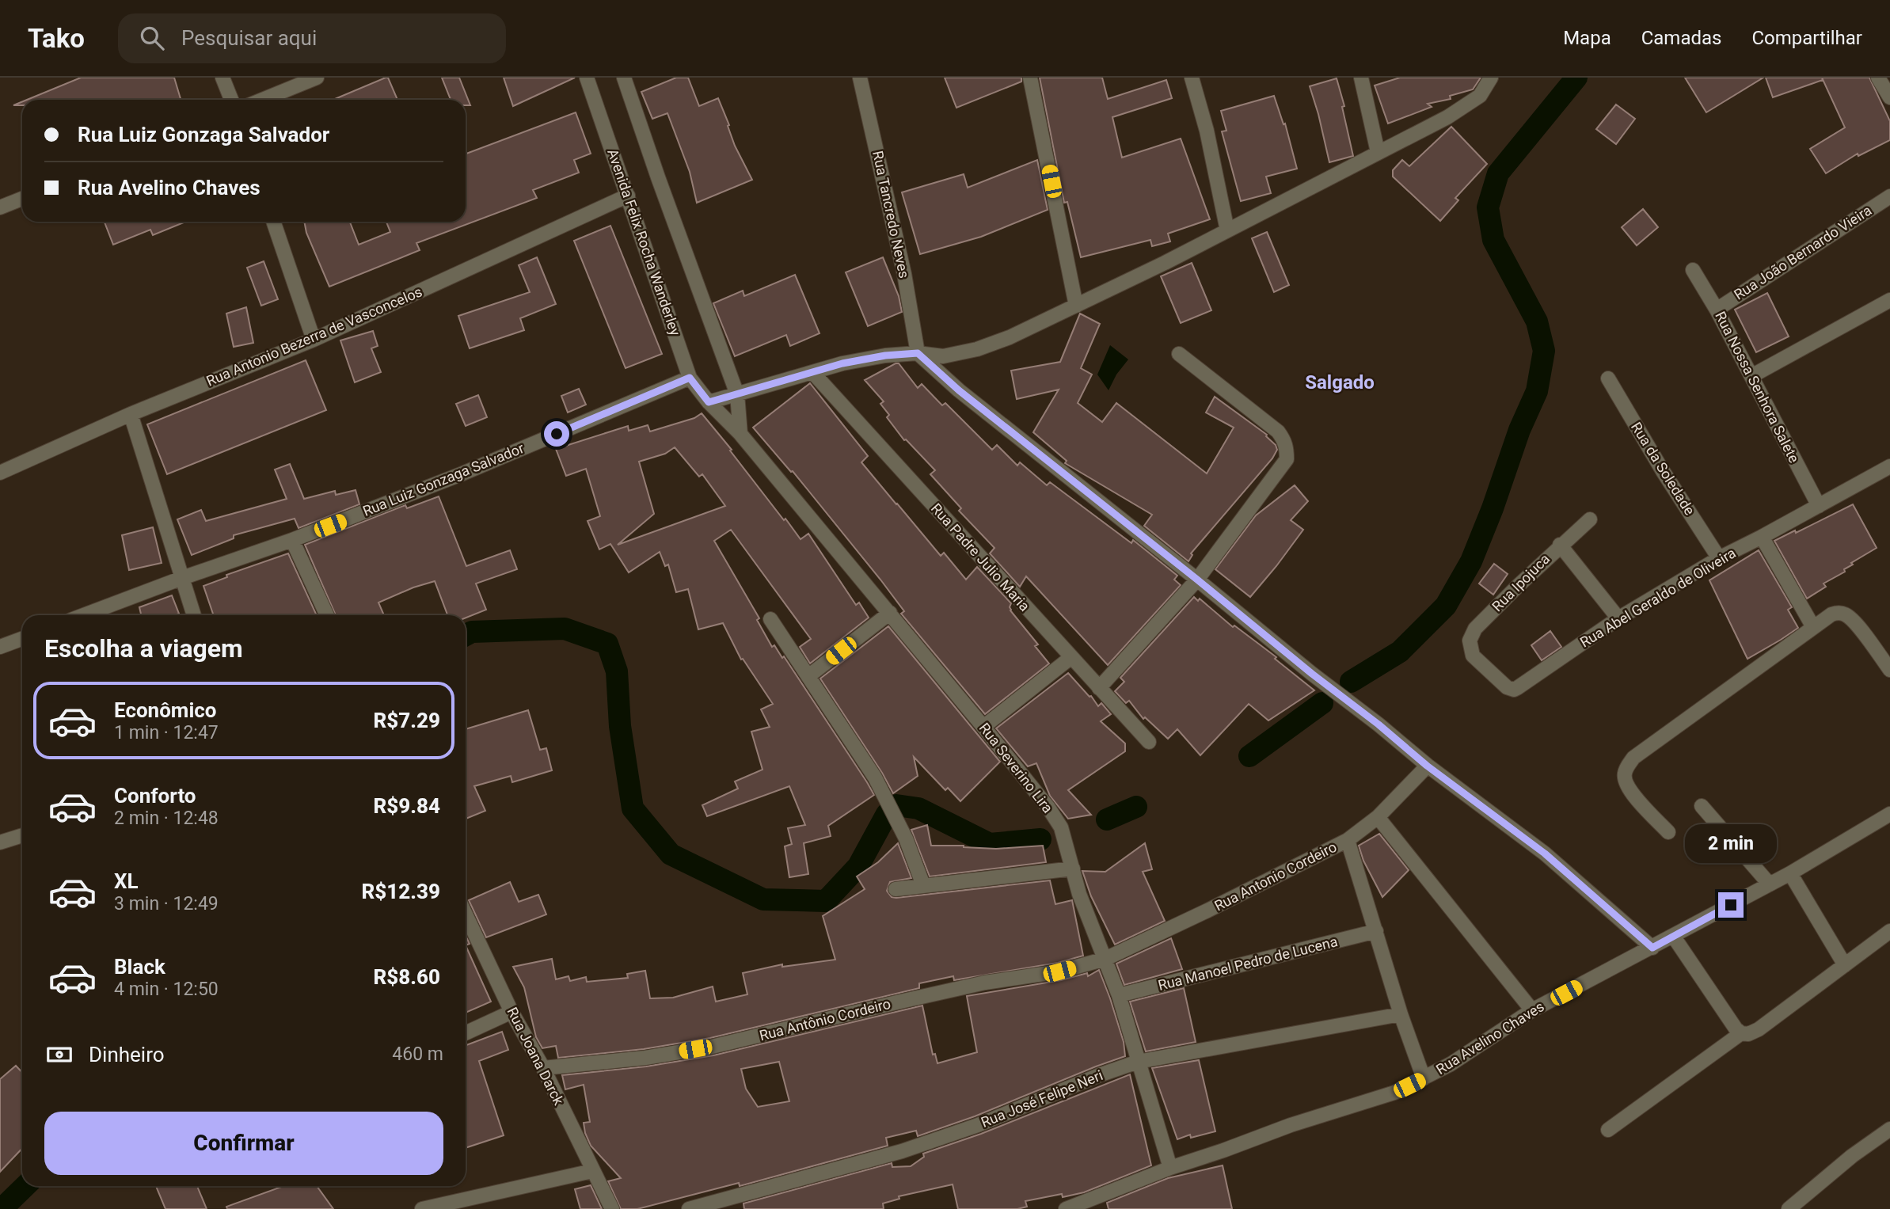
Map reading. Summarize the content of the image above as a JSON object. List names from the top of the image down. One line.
{"streets":{"street":["Rua Tancredo Neves","Avenida Felix Rocha Wanderley","Rua João Bernardo Vieira","Rua Antonio Bezerra de Vasconcelos","Rua Nossa Senhora Salete","Rua da Soledade","Rua Luiz Gonzaga Salvador","Rua Padre Julio Maria","Rua Ipojuca","Rua Abel Geraldo de Oliveira","Rua Severino Lira","Rua Antonio Cordeiro","Rua Manoel Pedro de Lucena","Rua Antônio Cordeiro","Rua Avelino Chaves","Rua Joana Darck","Rua José Felipe Neri"]},"crossings":[["Avenida Felix Rocha Wanderley","Rua Antonio Bezerra de Vasconcelos"],["Avenida Felix Rocha Wanderley","Rua Luiz Gonzaga Salvador"],["Avenida Felix Rocha Wanderley","Rua Severino Lira"],["Rua João Bernardo Vieira","Rua Nossa Senhora Salete"],["Rua Nossa Senhora Salete","Rua Abel Geraldo de Oliveira"],["Rua da Soledade","Rua Abel Geraldo de Oliveira"],["Rua Ipojuca","Rua Abel Geraldo de Oliveira"],["Rua Severino Lira","Rua Antonio Cordeiro"],["Rua Severino Lira","Rua Manoel Pedro de Lucena"],["Rua Severino Lira","Rua Antônio Cordeiro"],["Rua Severino Lira","Rua Avelino Chaves"],["Rua Severino Lira","Rua José Felipe Neri"],["Rua Antonio Cordeiro","Rua Antônio Cordeiro"],["Rua Antônio Cordeiro","Rua Joana Darck"]],"districts":["Salgado"],"page":{"header":"Tako","search":"Pesquisar aqui","nav":["Mapa","Camadas","Compartilhar"],"banner":["Rua Luiz Gonzaga Salvador","Rua Avelino Chaves"],"heading":"Escolha a viagem","list":[{"name":"Econômico","note":"1 min · 12:47","value":"R$7.29"},{"name":"Conforto","note":"2 min · 12:48","value":"R$9.84"},{"name":"XL","note":"3 min · 12:49","value":"R$12.39"},{"name":"Black","note":"4 min · 12:50","value":"R$8.60"}],"bubble":"2 min","pay":["Dinheiro","460 m"],"buttons":"Confirmar"}}
